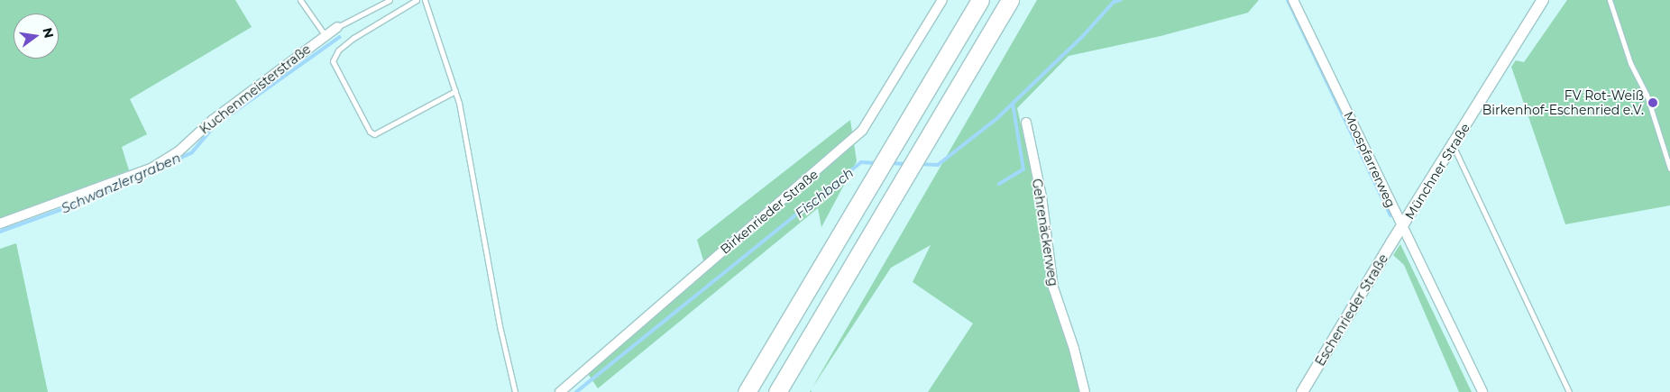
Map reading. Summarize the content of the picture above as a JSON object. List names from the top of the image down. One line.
{"streets":{"street":["Kuchenmeisterstraße","Moospfarrerweg","Münchner Straße","Birkenrieder Straße","Gehrenäckerweg","Eschenrieder Straße"]},"crossings":[["Moospfarrerweg","Münchner Straße"],["Moospfarrerweg","Eschenrieder Straße"],["Münchner Straße","Eschenrieder Straße"]],"water":["Schwanzlergraben","Fischbach"],"places":["FV Rot-Weiß Birkenhof-Eschenried e.V."],"north":"right"}
